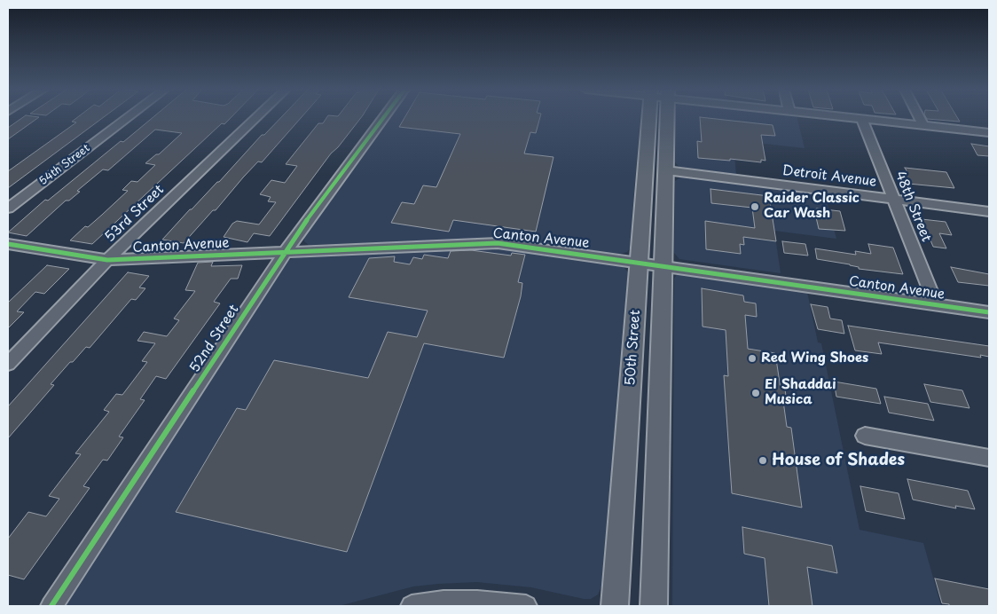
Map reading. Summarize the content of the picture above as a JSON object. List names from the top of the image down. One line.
{"streets":{"main road":["50th Street"],"street":["54th Street","Detroit Avenue","48th Street","53rd Street","Canton Avenue","52nd Street"]},"crossings":[["Detroit Avenue","48th Street"],["Detroit Avenue","50th Street"],["48th Street","Canton Avenue"],["53rd Street","Canton Avenue"],["Canton Avenue","52nd Street"],["Canton Avenue","50th Street"]],"places":["Raider Classic Car Wash","Red Wing Shoes","El Shaddai Musica","House of Shades"]}
